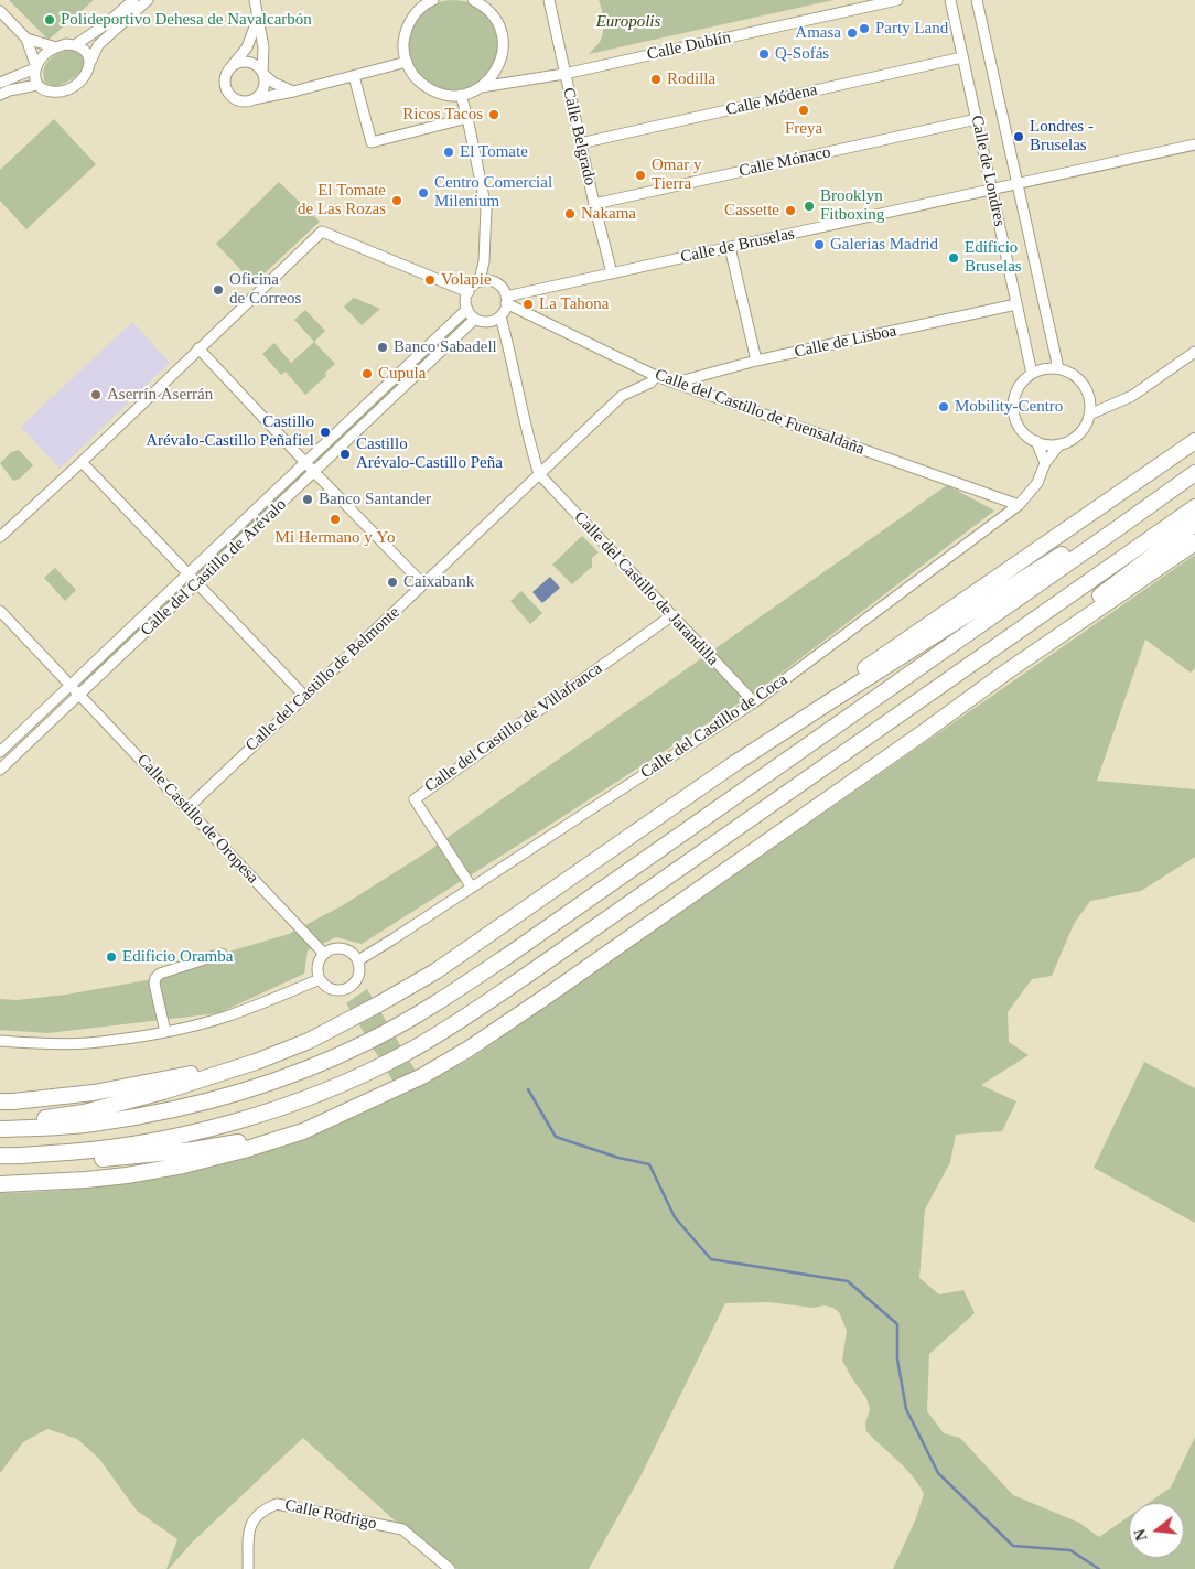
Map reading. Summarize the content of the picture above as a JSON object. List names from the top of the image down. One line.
{"streets":{"street":["Calle Dublín","Calle Módena","Calle Belgrado","Calle Mónaco","Calle de Londres","Calle de Bruselas","Calle de Lisboa","Calle del Castillo de Fuensaldaña","Calle del Castillo de Arévalo","Calle del Castillo de Jarandilla","Calle del Castillo de Belmonte","Calle del Castillo de Coca","Calle del Castillo de Villafranca","Calle Castillo de Oropesa","Calle Rodrigo"]},"crossings":[["Calle Dublín","Calle Belgrado"],["Calle Módena","Calle Belgrado"],["Calle Módena","Calle de Londres"],["Calle Belgrado","Calle Mónaco"],["Calle Belgrado","Calle de Bruselas"],["Calle Mónaco","Calle de Londres"],["Calle de Londres","Calle de Bruselas"],["Calle de Londres","Calle de Lisboa"],["Calle de Londres","Calle del Castillo de Coca"],["Calle de Bruselas","Calle del Castillo de Fuensaldaña"],["Calle de Bruselas","Calle del Castillo de Arévalo"],["Calle de Lisboa","Calle del Castillo de Fuensaldaña"],["Calle del Castillo de Fuensaldaña","Calle del Castillo de Arévalo"],["Calle del Castillo de Fuensaldaña","Calle del Castillo de Belmonte"],["Calle del Castillo de Fuensaldaña","Calle del Castillo de Coca"],["Calle del Castillo de Arévalo","Calle Castillo de Oropesa"],["Calle del Castillo de Jarandilla","Calle del Castillo de Belmonte"],["Calle del Castillo de Jarandilla","Calle del Castillo de Coca"],["Calle del Castillo de Jarandilla","Calle del Castillo de Villafranca"],["Calle del Castillo de Belmonte","Calle Castillo de Oropesa"],["Calle del Castillo de Coca","Calle del Castillo de Villafranca"],["Calle del Castillo de Coca","Calle Castillo de Oropesa"]],"parks":["Europolis"],"places":["Polideportivo Dehesa de Navalcarbón","Party Land","Amasa","Q-Sofás","Rodilla","Freya","Ricos Tacos","Londres - Bruselas","El Tomate","Omar y Tierra","Centro Comercial Milenium","El Tomate de Las Rozas","Brooklyn Fitboxing","Cassette","Nakama","Galerias Madrid","Edificio Bruselas","Volapie","Oficina de Correos","La Tahona","Banco Sabadell","Cupula","Aserrín Aserrán","Mobility-Centro","Castillo Arévalo-Castillo Peñafiel","Castillo Arévalo-Castillo Peña","Banco Santander","Mi Hermano y Yo","Caixabank","Edificio Oramba"],"north":"left"}
